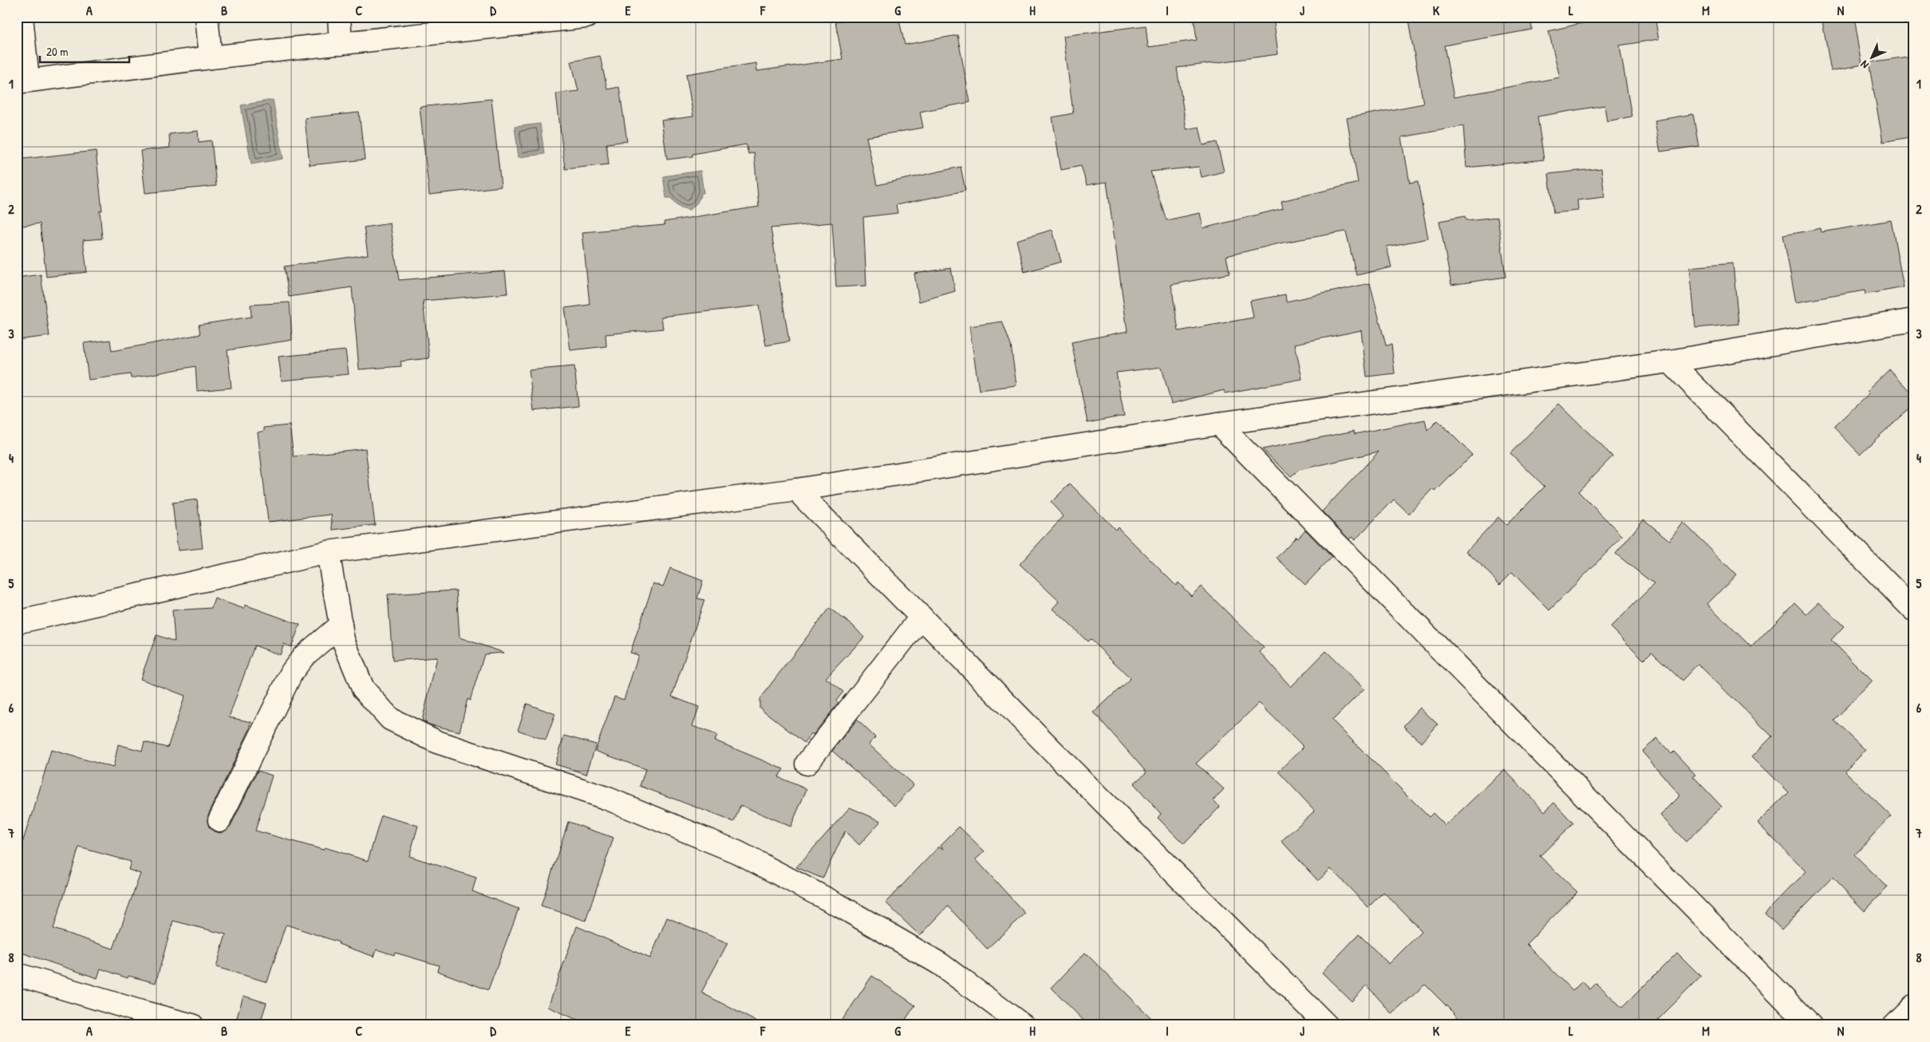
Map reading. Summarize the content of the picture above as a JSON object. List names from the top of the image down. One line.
{"scale_bar":"20 m","north":"bottom left","grid":{"columns":["A","B","C","D","E","F","G","H","I","J","K","L","M","N"],"rows":["1","2","3","4","5","6","7","8"]}}
